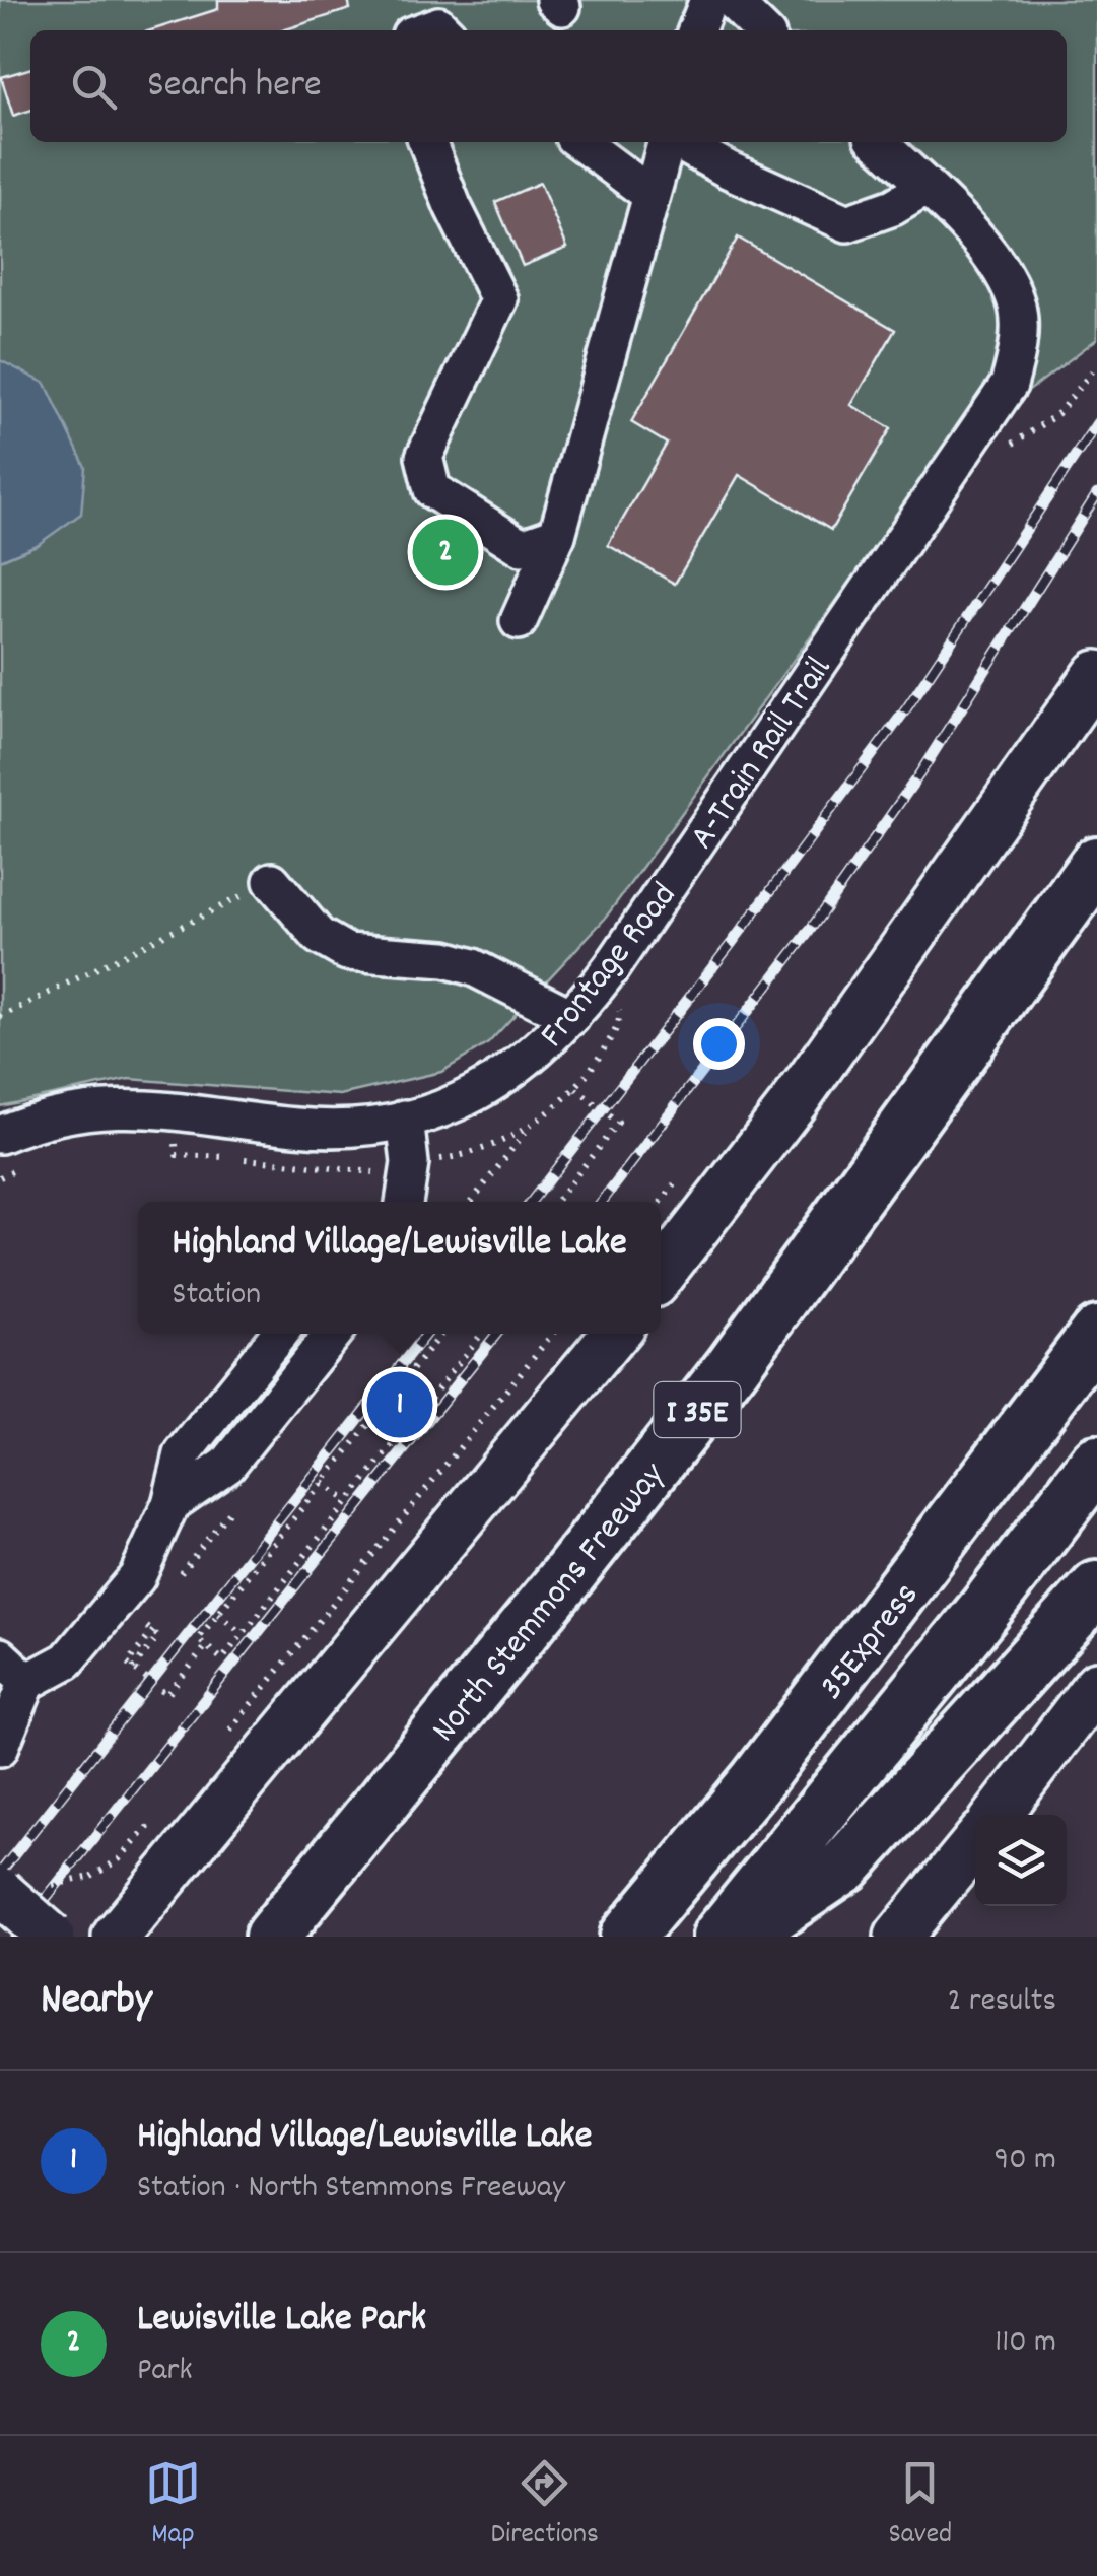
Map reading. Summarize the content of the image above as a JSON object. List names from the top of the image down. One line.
{"streets":{"highway":["I 35E","North Stemmons Freeway","35Express"],"street":["Frontage Road"]},"page":{"search":"Search here","pins":["2","1"],"popup":["Highland Village/Lewisville Lake","Station"],"heading":["Nearby","2 results"],"list":[{"mark":"1","name":"Highland Village/Lewisville Lake","note":"Station · North Stemmons Freeway","value":"90 m"},{"mark":"2","name":"Lewisville Lake Park","note":"Park","value":"110 m"}],"nav":["Map","Directions","Saved"]}}
